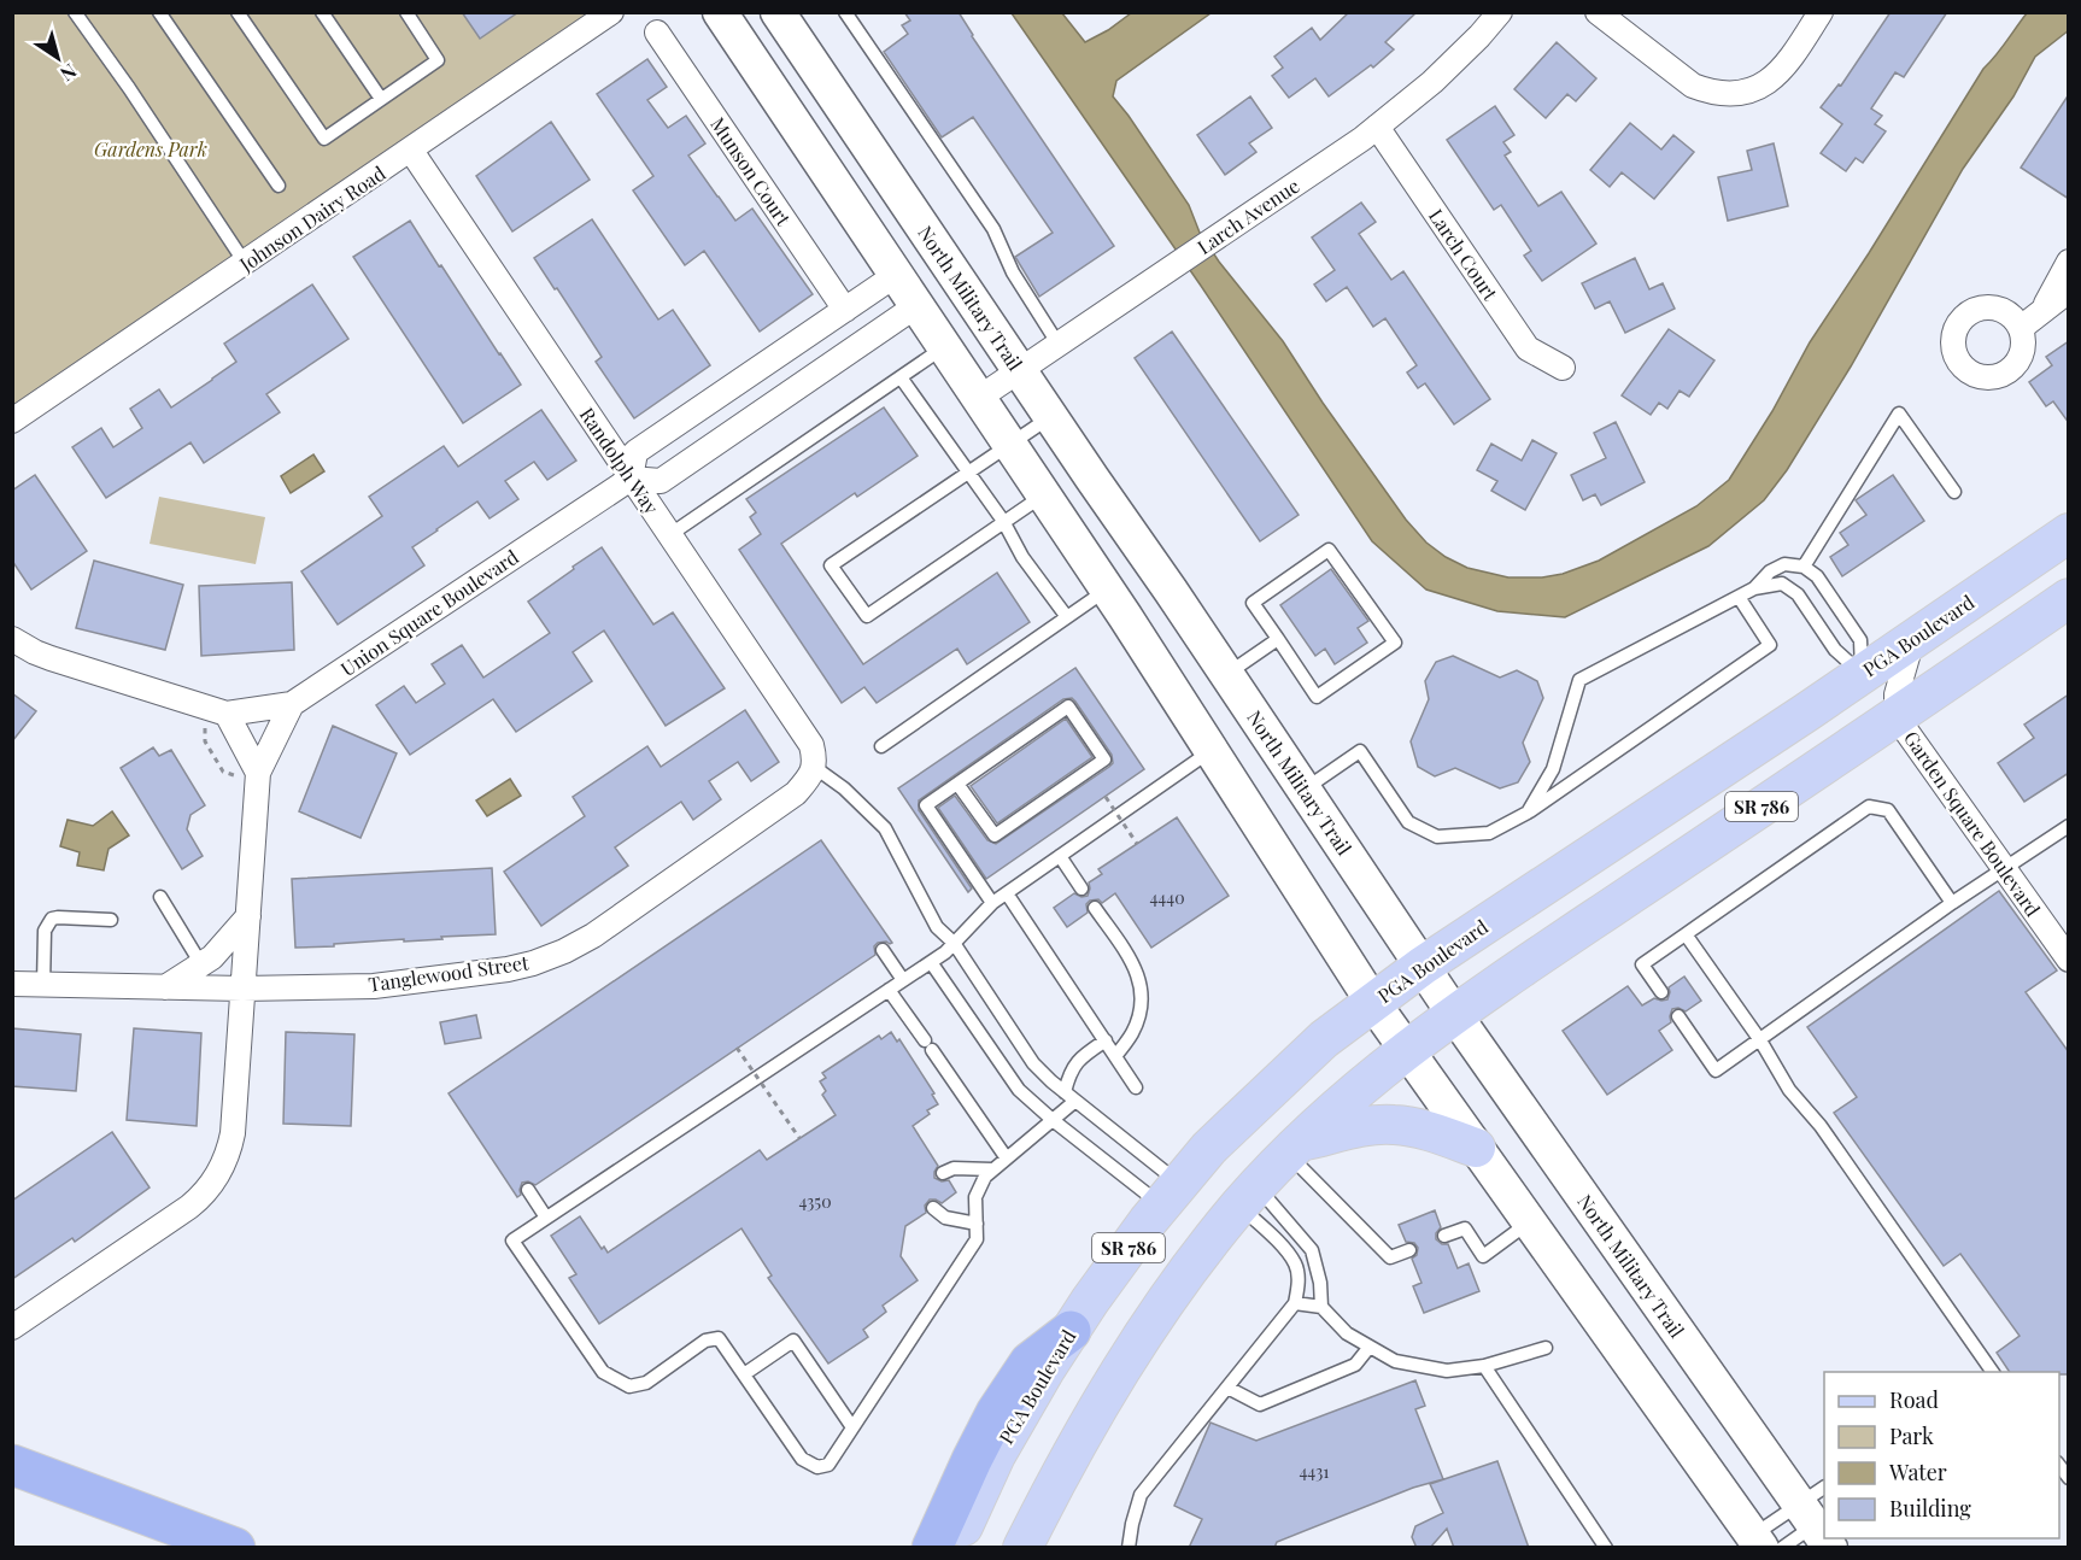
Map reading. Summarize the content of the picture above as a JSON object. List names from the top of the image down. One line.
{"streets":{"main road":["North Military Trail","PGA Boulevard","SR 786"],"street":["Munson Court","Larch Avenue","Johnson Dairy Road","Larch Court","Randolph Way","Union Square Boulevard","Garden Square Boulevard","Tanglewood Street"]},"crossings":[["Larch Avenue","Larch Court"],["Larch Avenue","North Military Trail"],["Johnson Dairy Road","Randolph Way"],["North Military Trail","PGA Boulevard"],["North Military Trail","SR 786"],["Randolph Way","Union Square Boulevard"],["Randolph Way","Tanglewood Street"],["PGA Boulevard","Garden Square Boulevard"],["SR 786","Garden Square Boulevard"]],"parks":["Gardens Park"],"house_numbers":["4440","4350","4431"],"legend":["Road","Park","Water","Building"],"north":"bottom right"}
